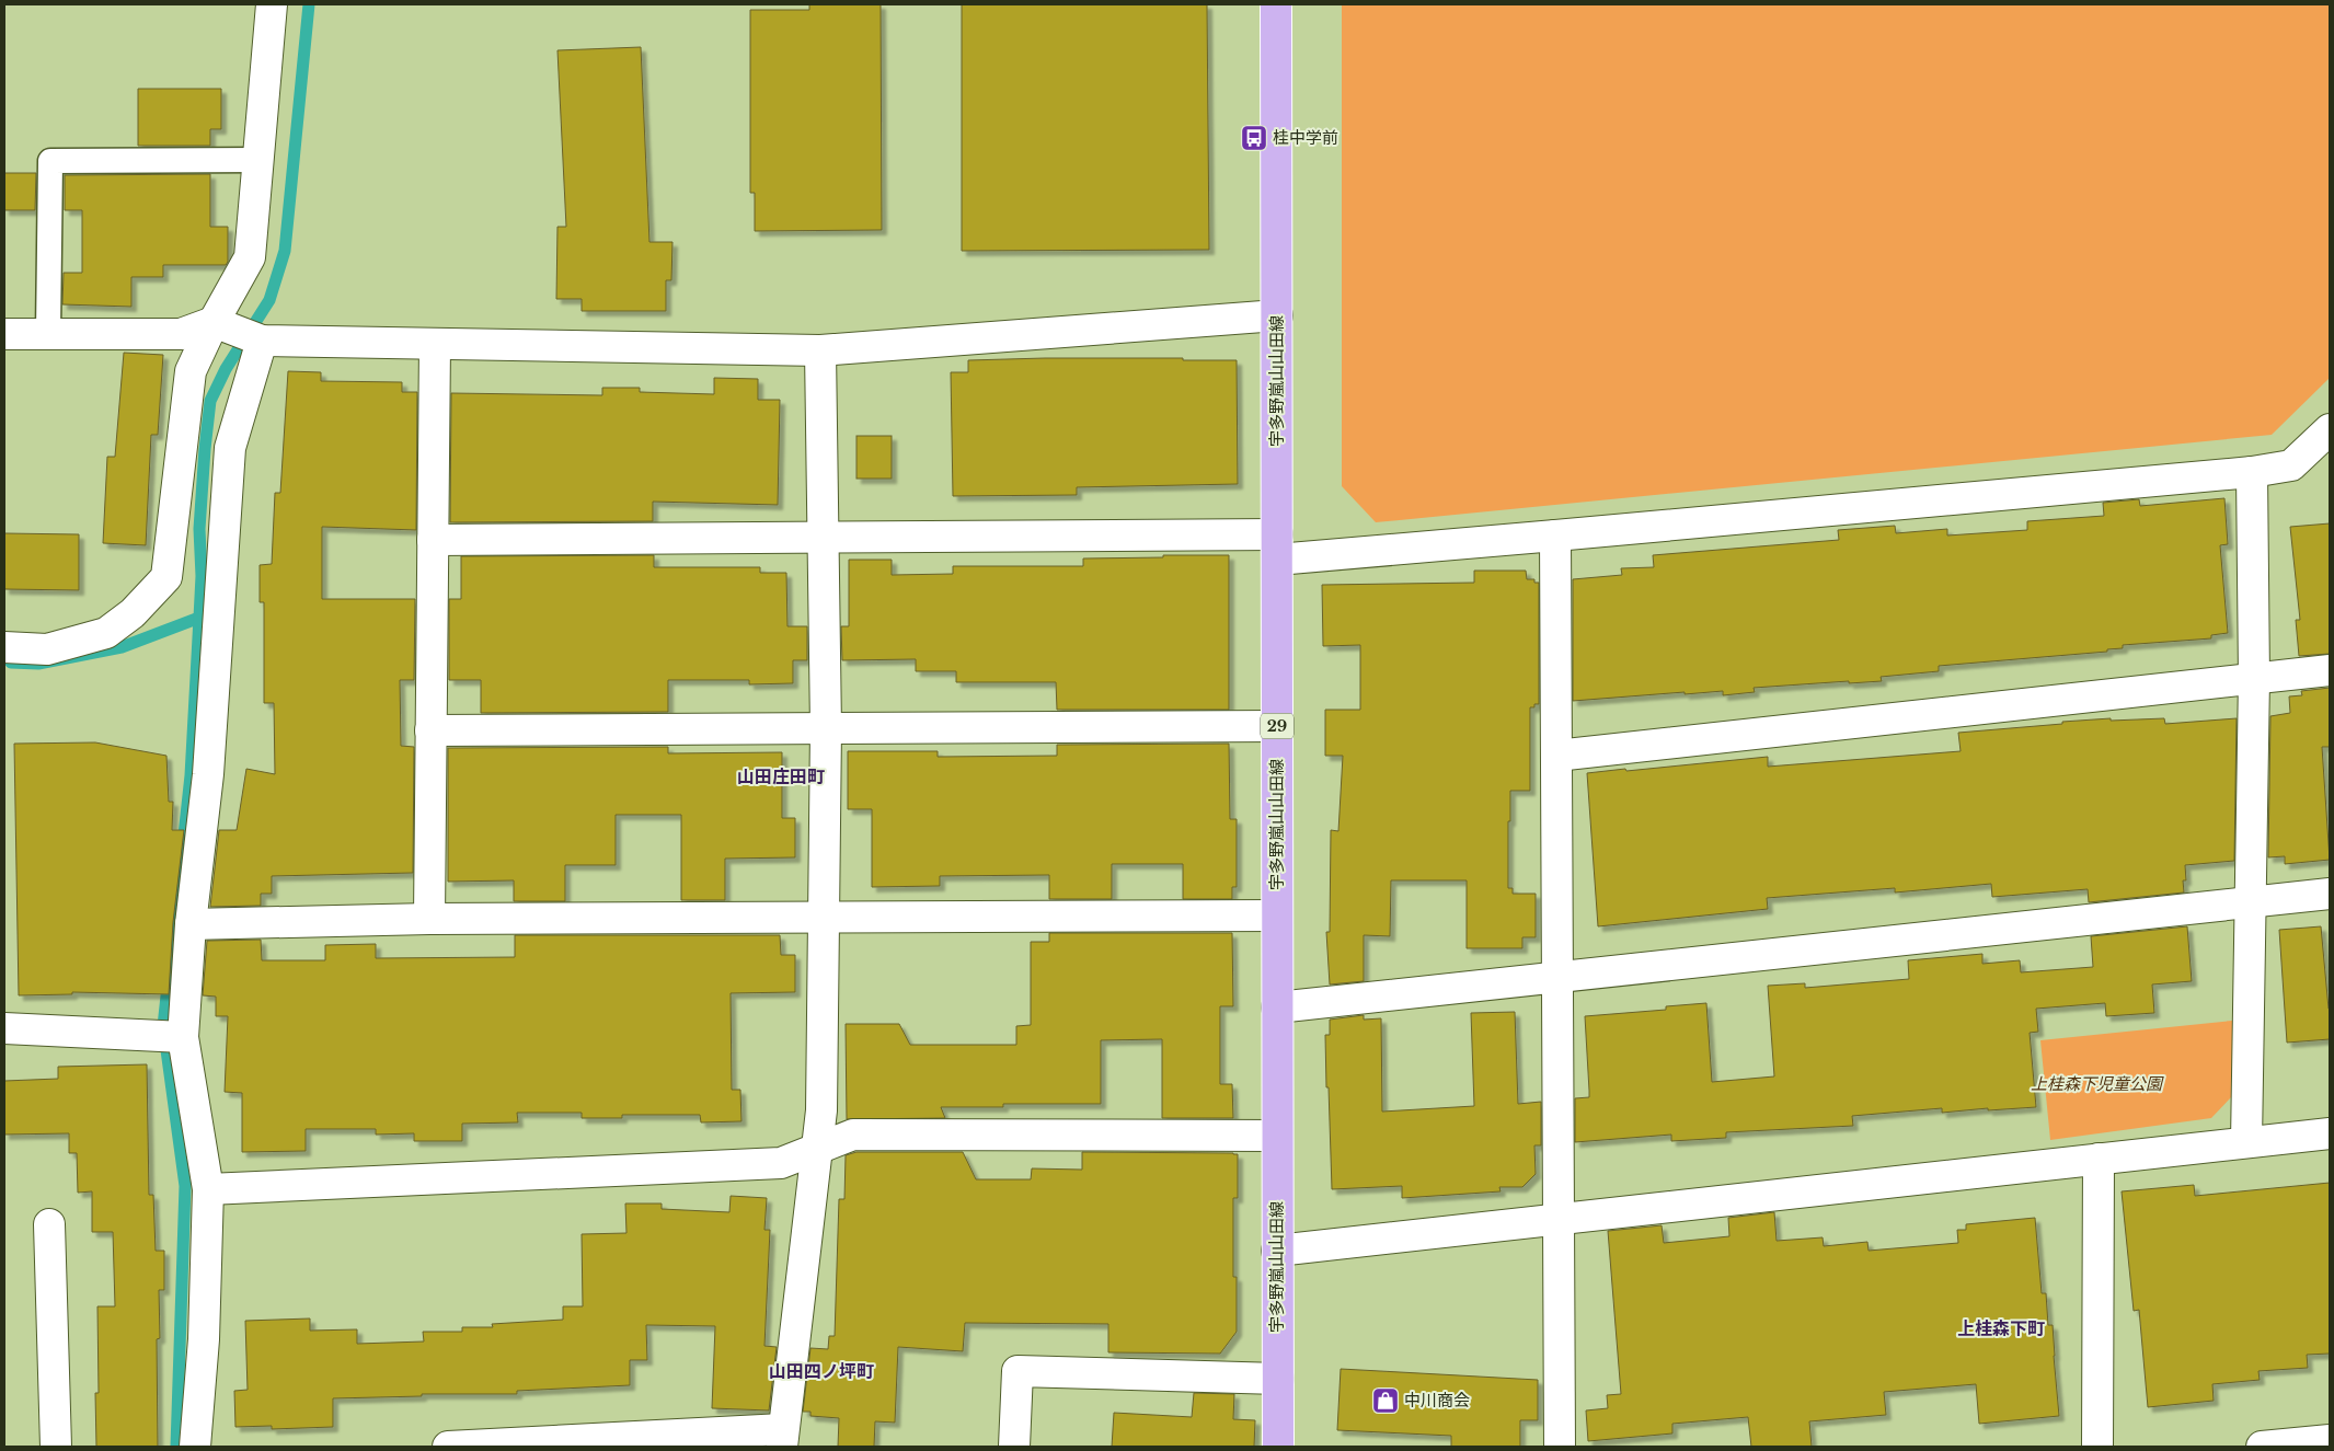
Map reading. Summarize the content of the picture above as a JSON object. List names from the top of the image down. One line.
{"streets":{"main road":["宇多野嵐山山田線","29"]},"districts":["山田庄田町","上桂森下町","山田四ノ坪町"],"parks":["上桂森下児童公園"],"places":{"bus stop":["桂中学前"],"shop":["中川商会"]}}
